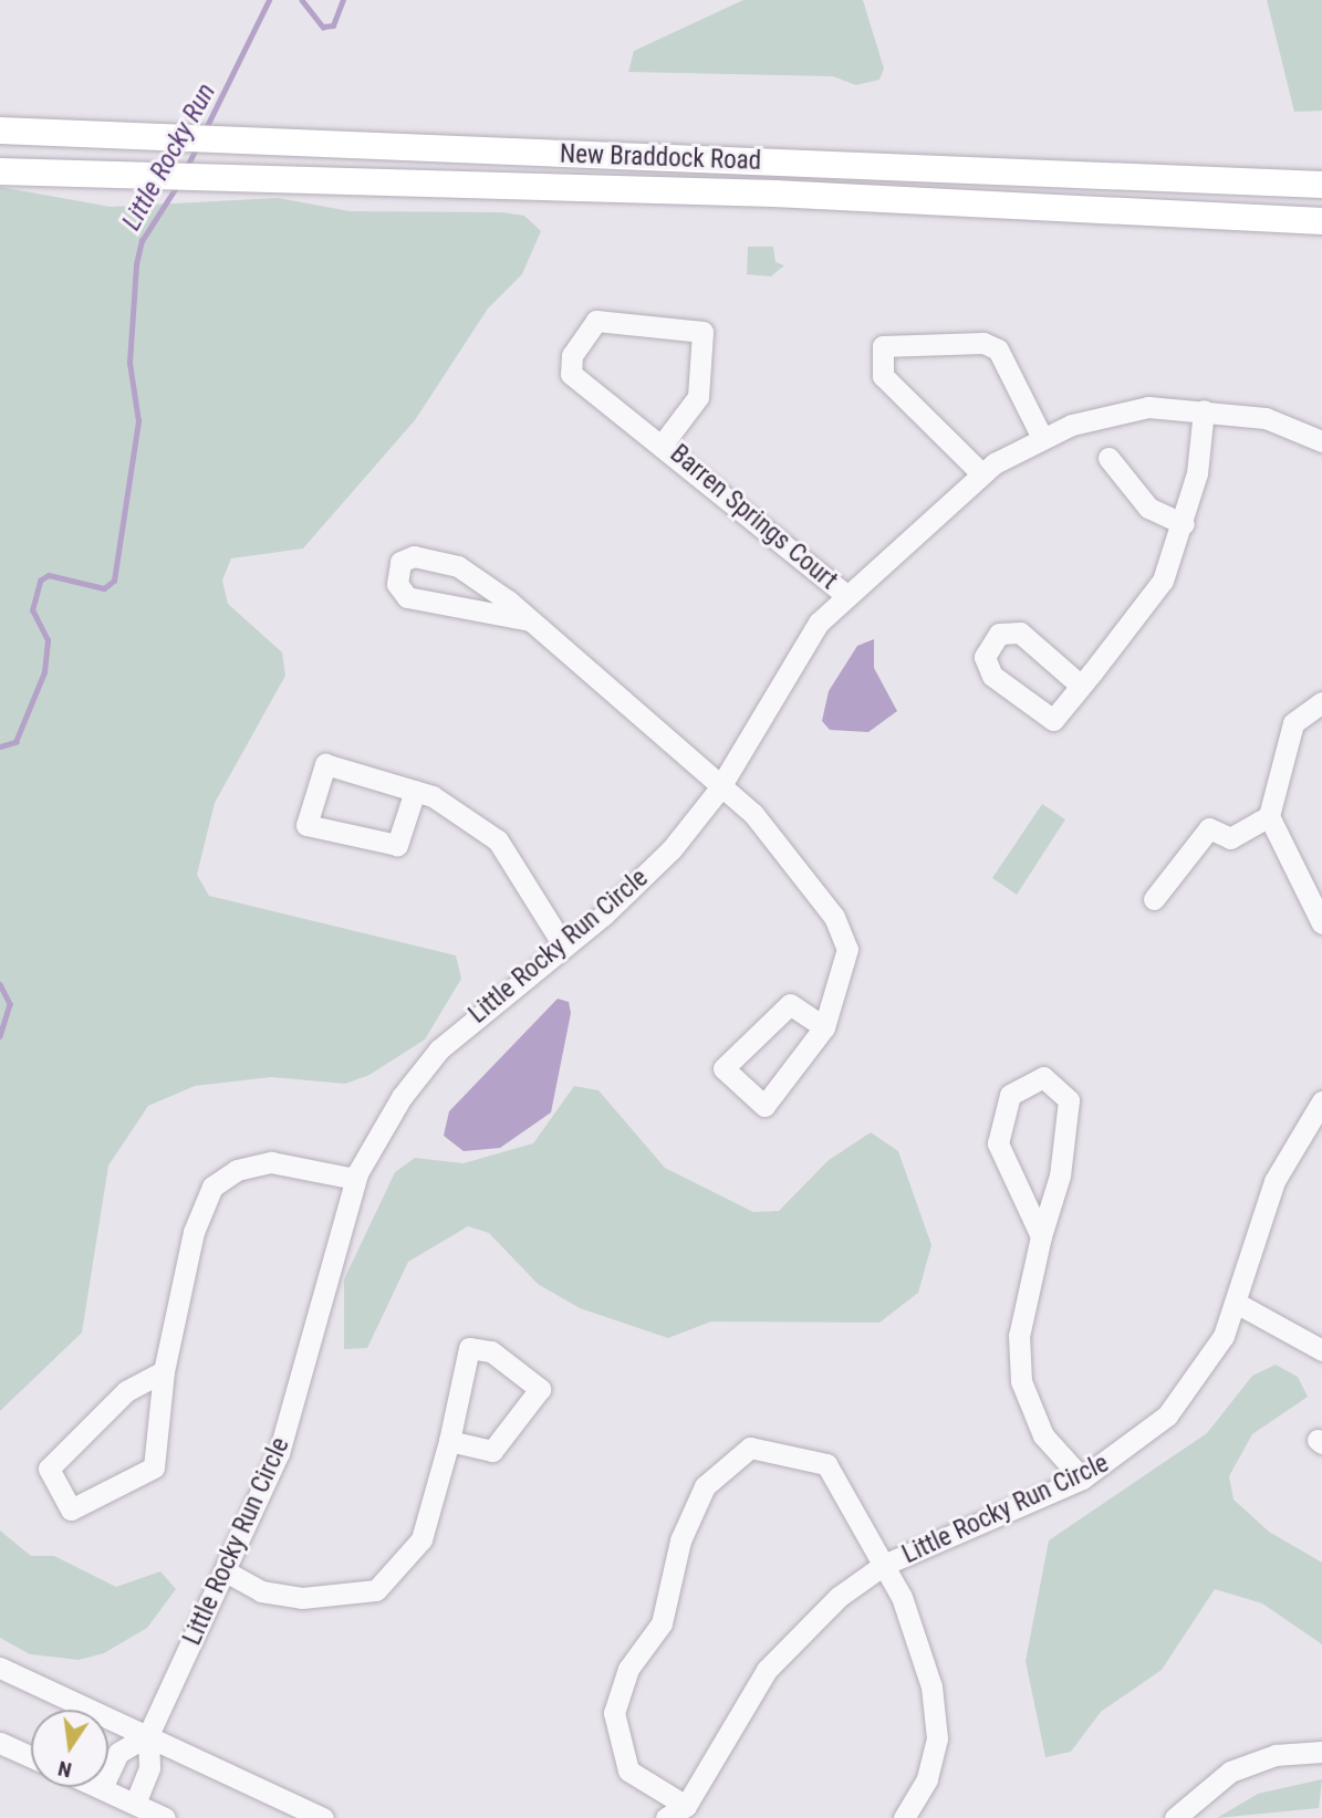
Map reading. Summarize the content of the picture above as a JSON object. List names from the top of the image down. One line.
{"streets":{"main road":["New Braddock Road"],"street":["Barren Springs Court","Little Rocky Run Circle"]},"crossings":[["Barren Springs Court","Little Rocky Run Circle"]],"water":["Little Rocky Run"],"north":"bottom"}
